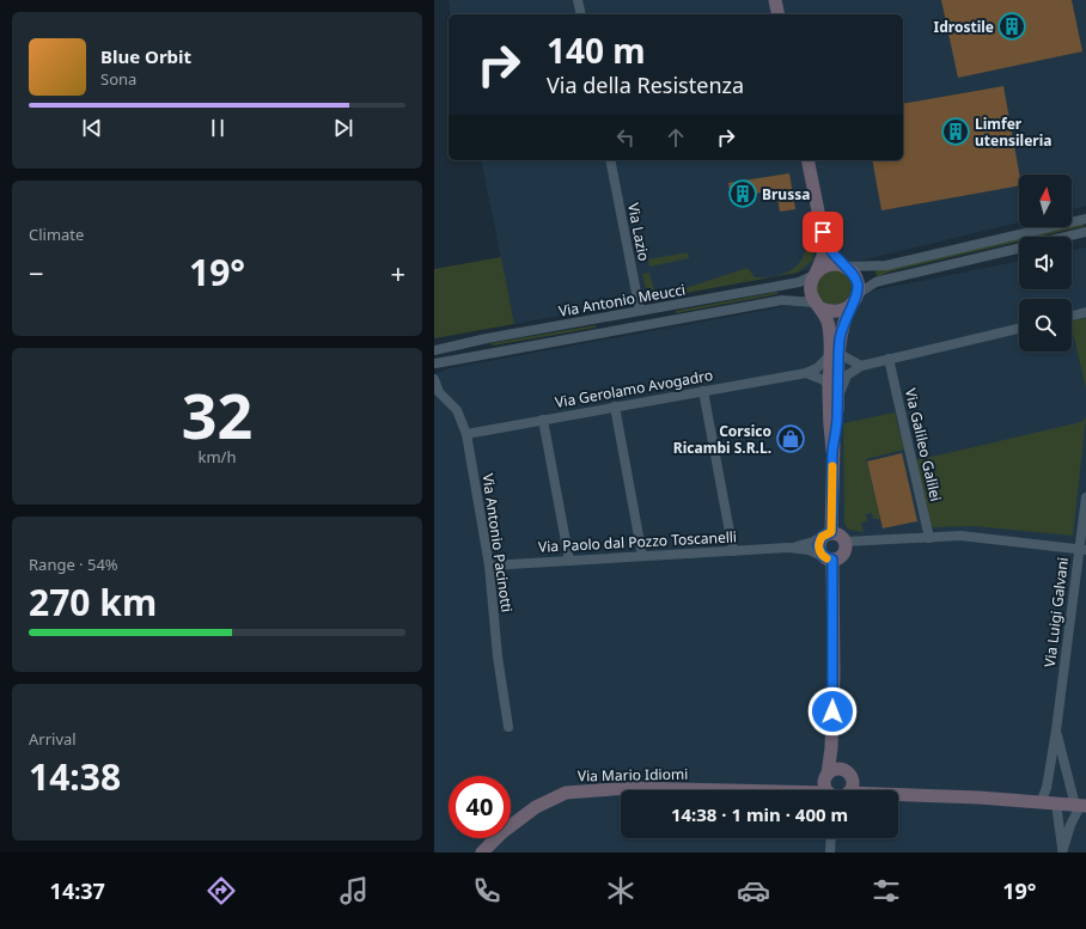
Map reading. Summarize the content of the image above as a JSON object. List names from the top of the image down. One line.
{"streets":{"street":["Via Lazio","Via Antonio Meucci","Via Gerolamo Avogadro","Via Galileo Galilei","Via Paolo dal Pozzo Toscanelli","Via Antonio Pacinotti","Via Luigi Galvani","Via Mario Idiomi"]},"crossings":[["Via Lazio","Via Antonio Meucci"],["Via Gerolamo Avogadro","Via Antonio Pacinotti"],["Via Paolo dal Pozzo Toscanelli","Via Antonio Pacinotti"]],"places":{"building":["Idrostile","Limfer utensileria","Brussa"],"shop":["Corsico Ricambi S.R.L."]},"north":"top","page":{"turn":["140 m","Via della Resistenza"],"song":["Blue Orbit","Sona"],"tile":["Climate",["32","km/h"],["Range · 54%","270 km"],["Arrival","14:38"]],"heat":["−","19°","+"],"limit":"40","trip":"14:38 · 1 min · 400 m","tabs":["14:37","19°"]}}
